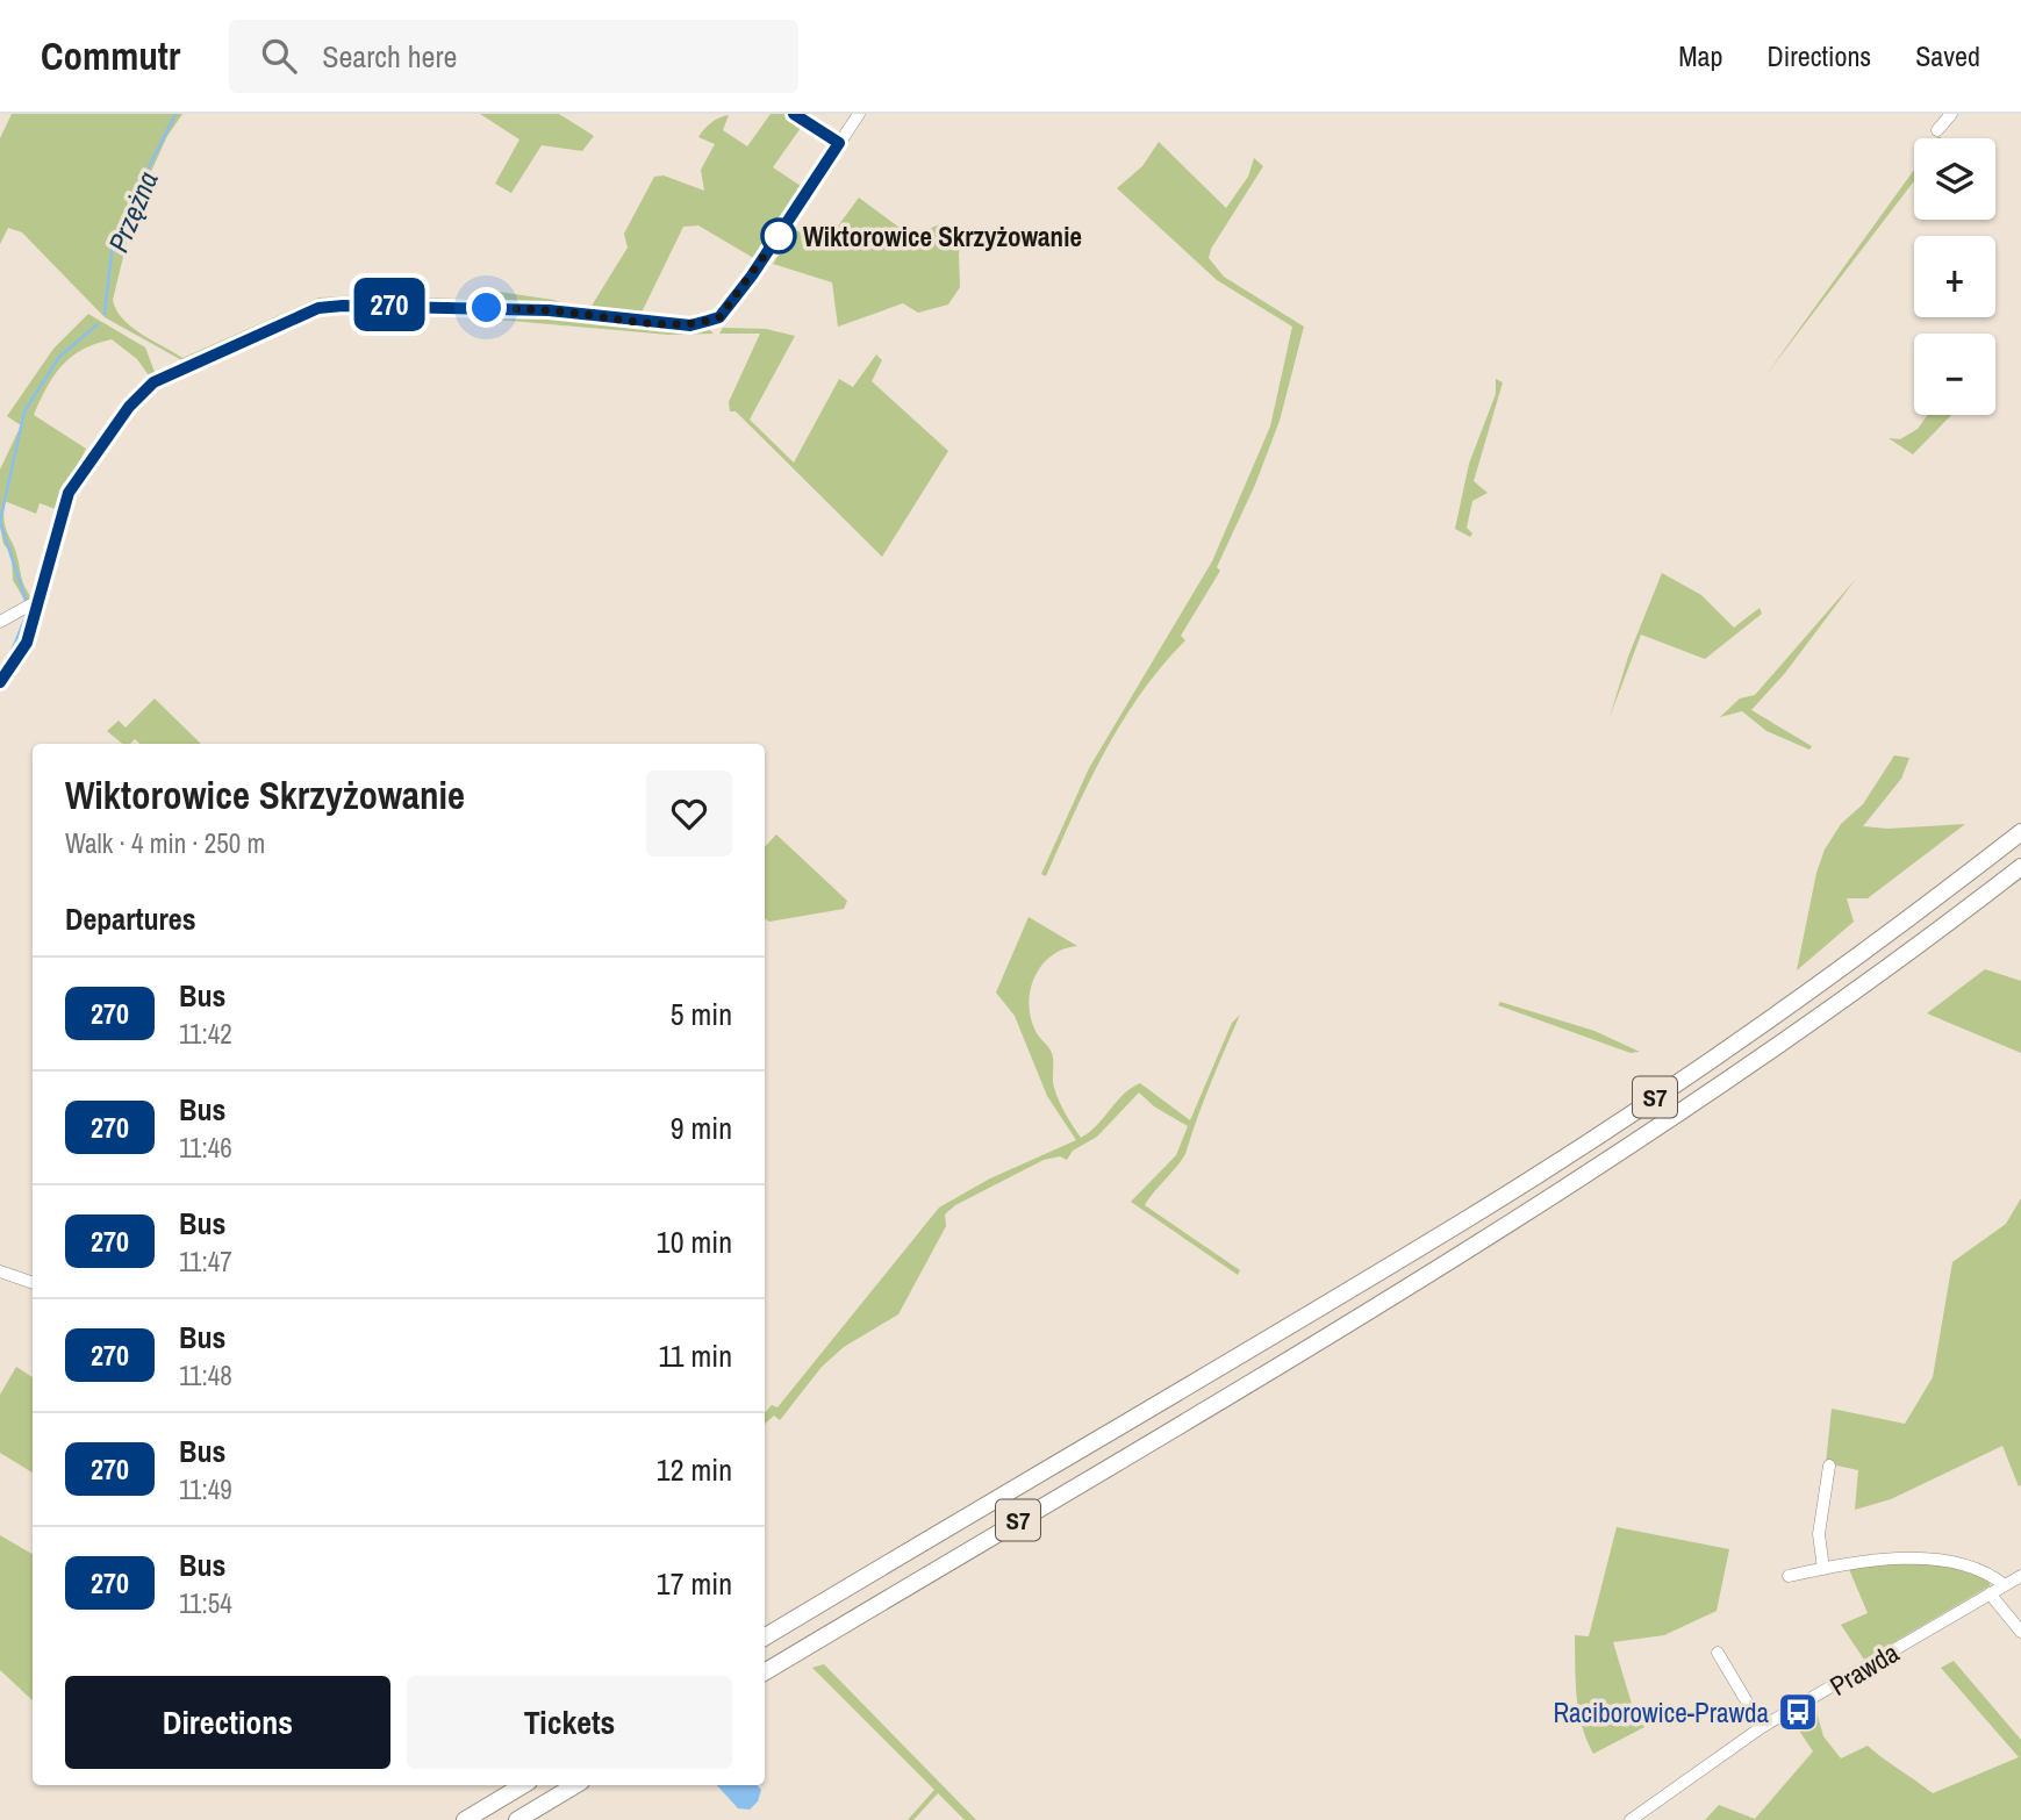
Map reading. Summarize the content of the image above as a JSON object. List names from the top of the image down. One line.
{"streets":{"highway":["S7"],"street":["Prawda"]},"water":["Przężna"],"places":{"other":["Wiktorowice Skrzyżowanie"],"bus stop":["Raciborowice-Prawda"]},"lines":["bus line 270"],"page":{"header":"Commutr","search":"Search here","nav":["Map","Directions","Saved"],"on_map":"270","map_buttons":["+","−"],"heading":[["Wiktorowice Skrzyżowanie","Walk · 4 min · 250 m"],"Departures"],"list":[{"mark":"270","name":"Bus","note":"11:42","value":"5 min"},{"mark":"270","name":"Bus","note":"11:46","value":"9 min"},{"mark":"270","name":"Bus","note":"11:47","value":"10 min"},{"mark":"270","name":"Bus","note":"11:48","value":"11 min"},{"mark":"270","name":"Bus","note":"11:49","value":"12 min"},{"mark":"270","name":"Bus","note":"11:54","value":"17 min"}],"buttons":["Directions","Tickets"]}}
